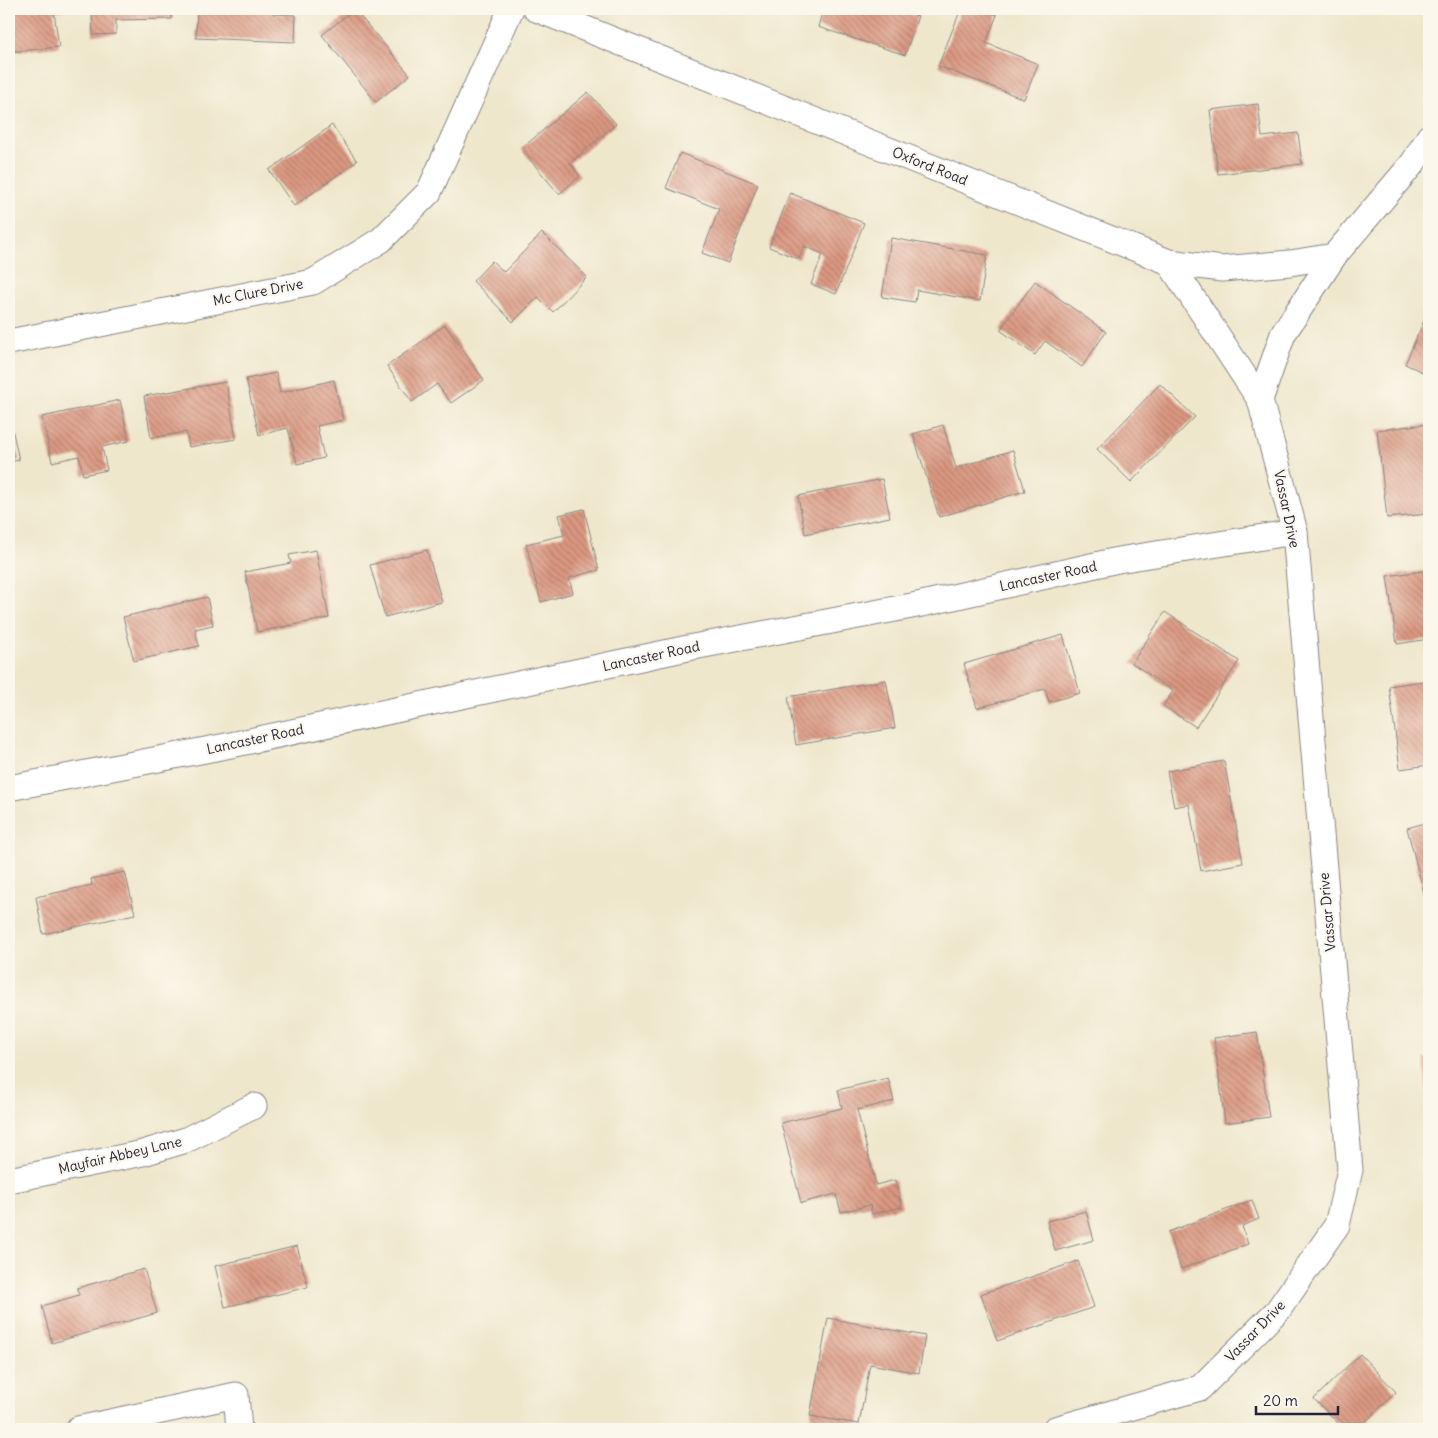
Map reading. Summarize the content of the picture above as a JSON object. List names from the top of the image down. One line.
{"streets":{"street":["Oxford Road","Mc Clure Drive","Vassar Drive","Lancaster Road","Mayfair Abbey Lane"]},"crossings":[["Vassar Drive","Lancaster Road"]],"scale_bar":"20 m"}
